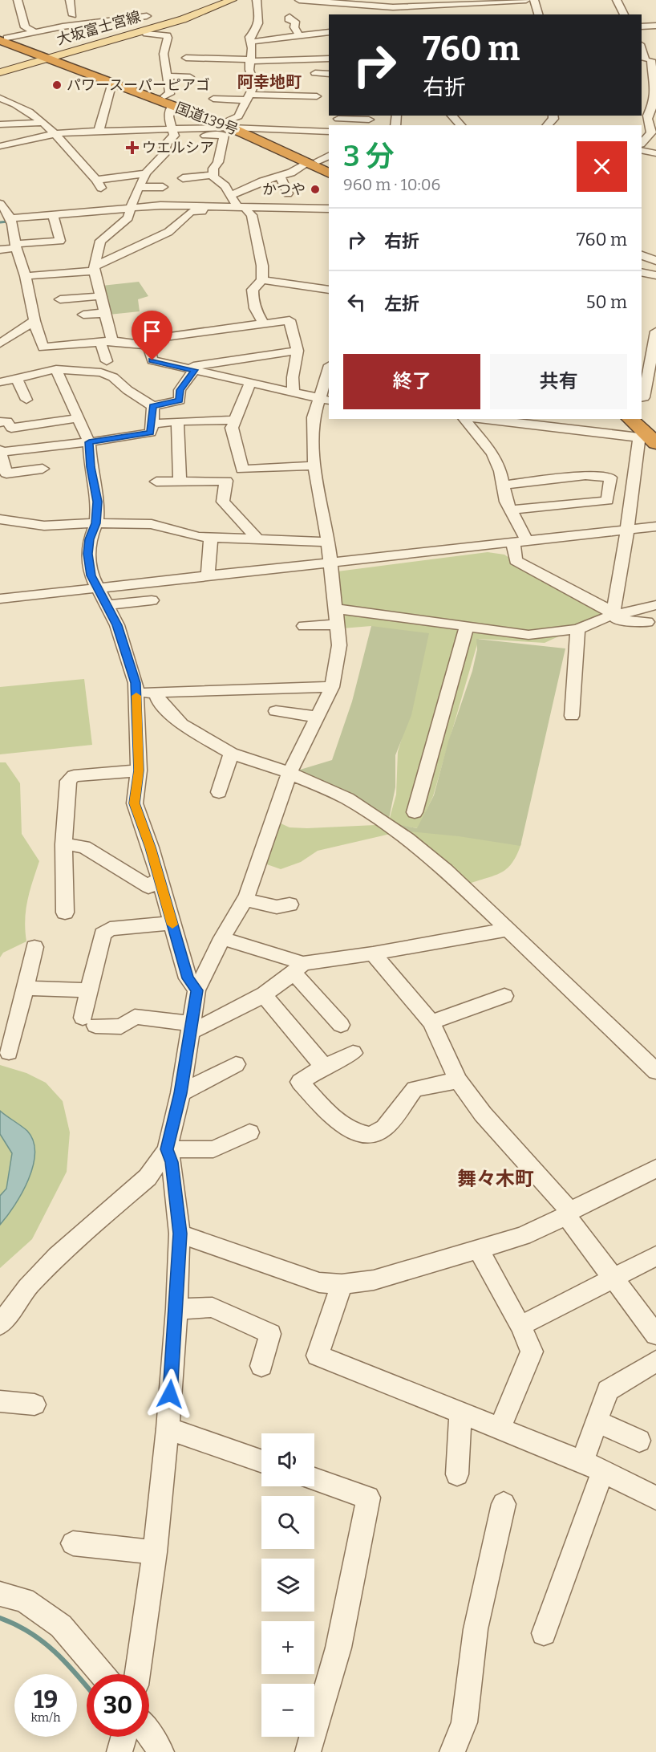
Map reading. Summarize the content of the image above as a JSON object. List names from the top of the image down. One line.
{"streets":{"highway":["国道139号"],"main road":["大坂富士宮線"]},"crossings":[["大坂富士宮線","国道139号"]],"districts":["阿幸地町","舞々木町"],"places":{"other":["パワースーパーピアゴ","かつや"],"health":["ウエルシア"]},"page":{"turn":["760 m","右折"],"heading":["3 分","960 m · 10:06"],"list":[{"name":"右折","value":"760 m"},{"name":"左折","value":"50 m"}],"buttons":["終了","共有"],"map_buttons":["+","−"],"speed":"19 km/h","limit":"30"}}
